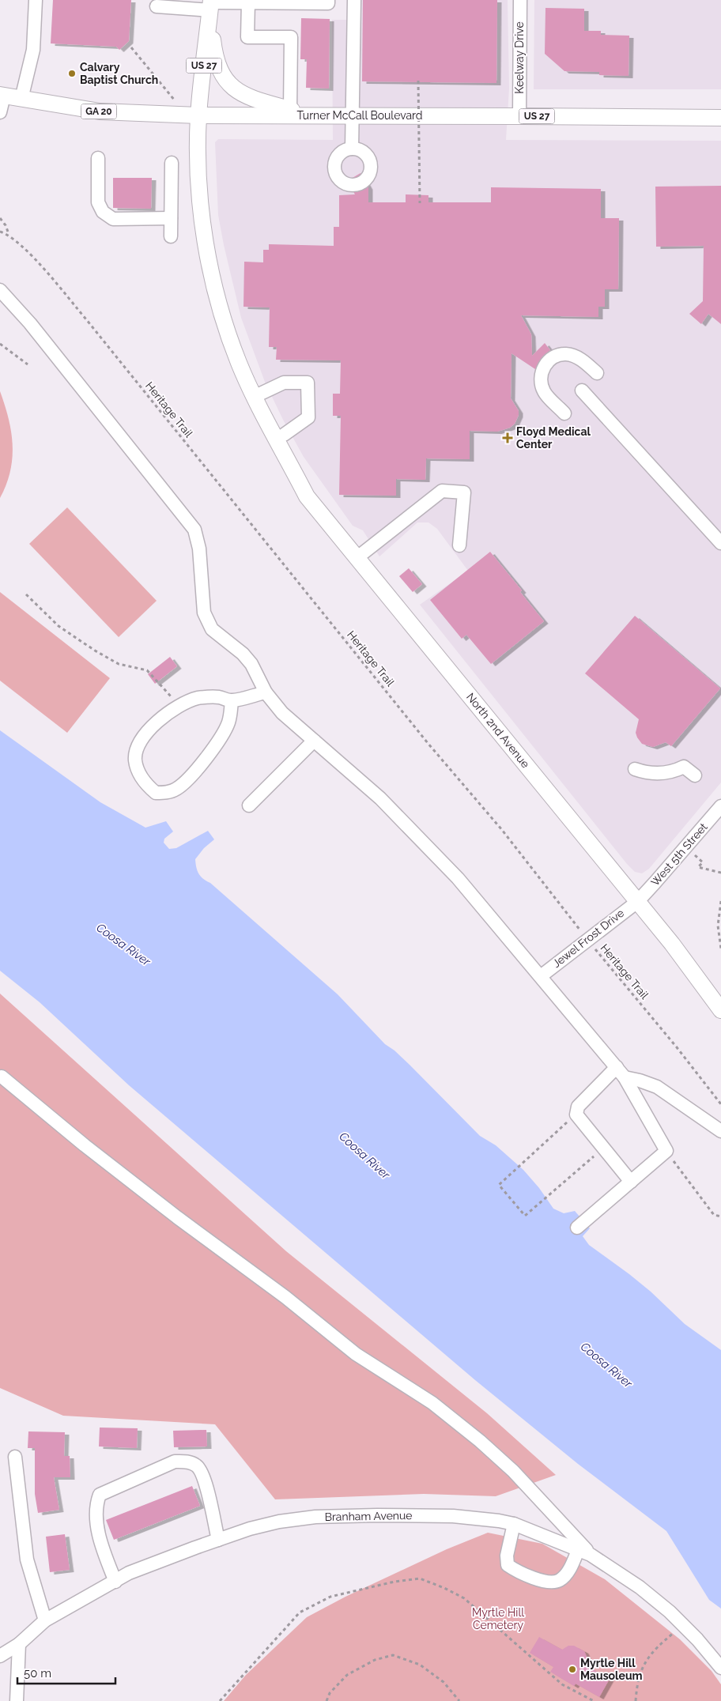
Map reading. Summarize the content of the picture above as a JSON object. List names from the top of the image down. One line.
{"streets":{"main road":["US 27","GA 20","Turner McCall Boulevard","North 2nd Avenue"],"street":["Keelway Drive","West 5th Street","Jewel Frost Drive","Branham Avenue"],"path":["Heritage Trail"]},"crossings":[["Keelway Drive","Turner McCall Boulevard"],["US 27","Turner McCall Boulevard"],["US 27","North 2nd Avenue"],["Turner McCall Boulevard","North 2nd Avenue"],["Heritage Trail","Jewel Frost Drive"],["North 2nd Avenue","West 5th Street"],["North 2nd Avenue","Jewel Frost Drive"],["West 5th Street","Jewel Frost Drive"]],"water":["Coosa River"],"parks":["Myrtle Hill Cemetery"],"places":{"other":["Calvary Baptist Church","Myrtle Hill Mausoleum"],"health":["Floyd Medical Center"]},"scale_bar":"50 m"}
